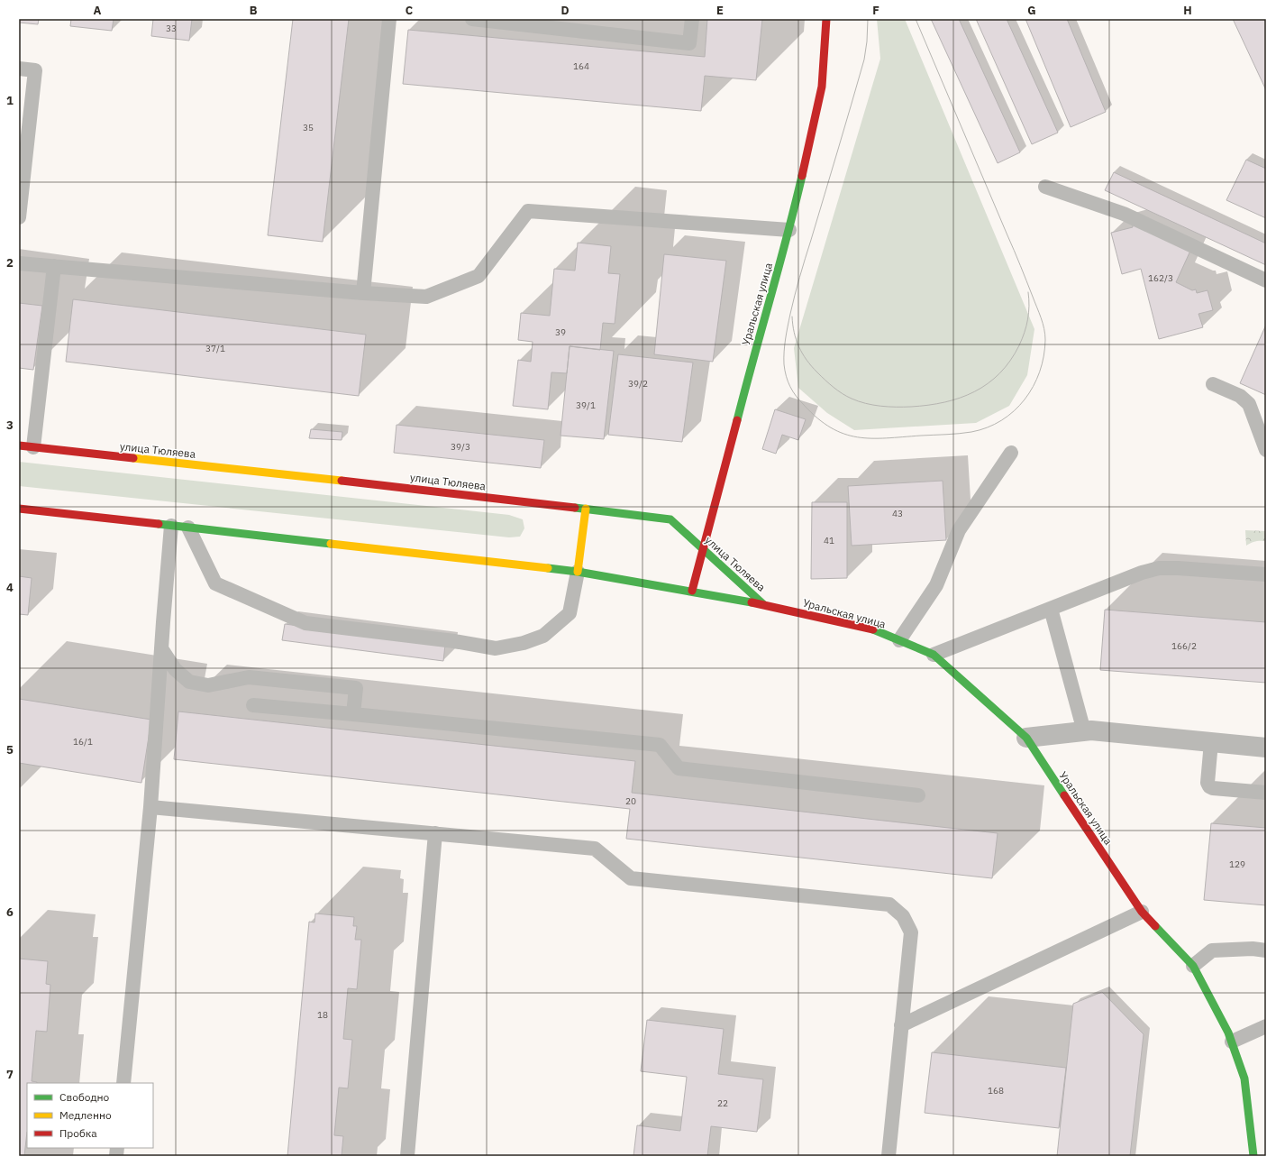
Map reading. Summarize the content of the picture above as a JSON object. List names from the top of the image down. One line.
{"streets":{"main road":["Уральская улица","улица Тюляева"]},"crossings":[["Уральская улица","улица Тюляева"]],"house_numbers":["33","164","35","162/3","39","37/1","39/2","39/1","39/3","43","41","166/2","16/1","20","129","18","168","22"],"legend":["Свободно","Медленно","Пробка"],"grid":{"columns":["A","B","C","D","E","F","G","H"],"rows":["1","2","3","4","5","6","7"]}}
